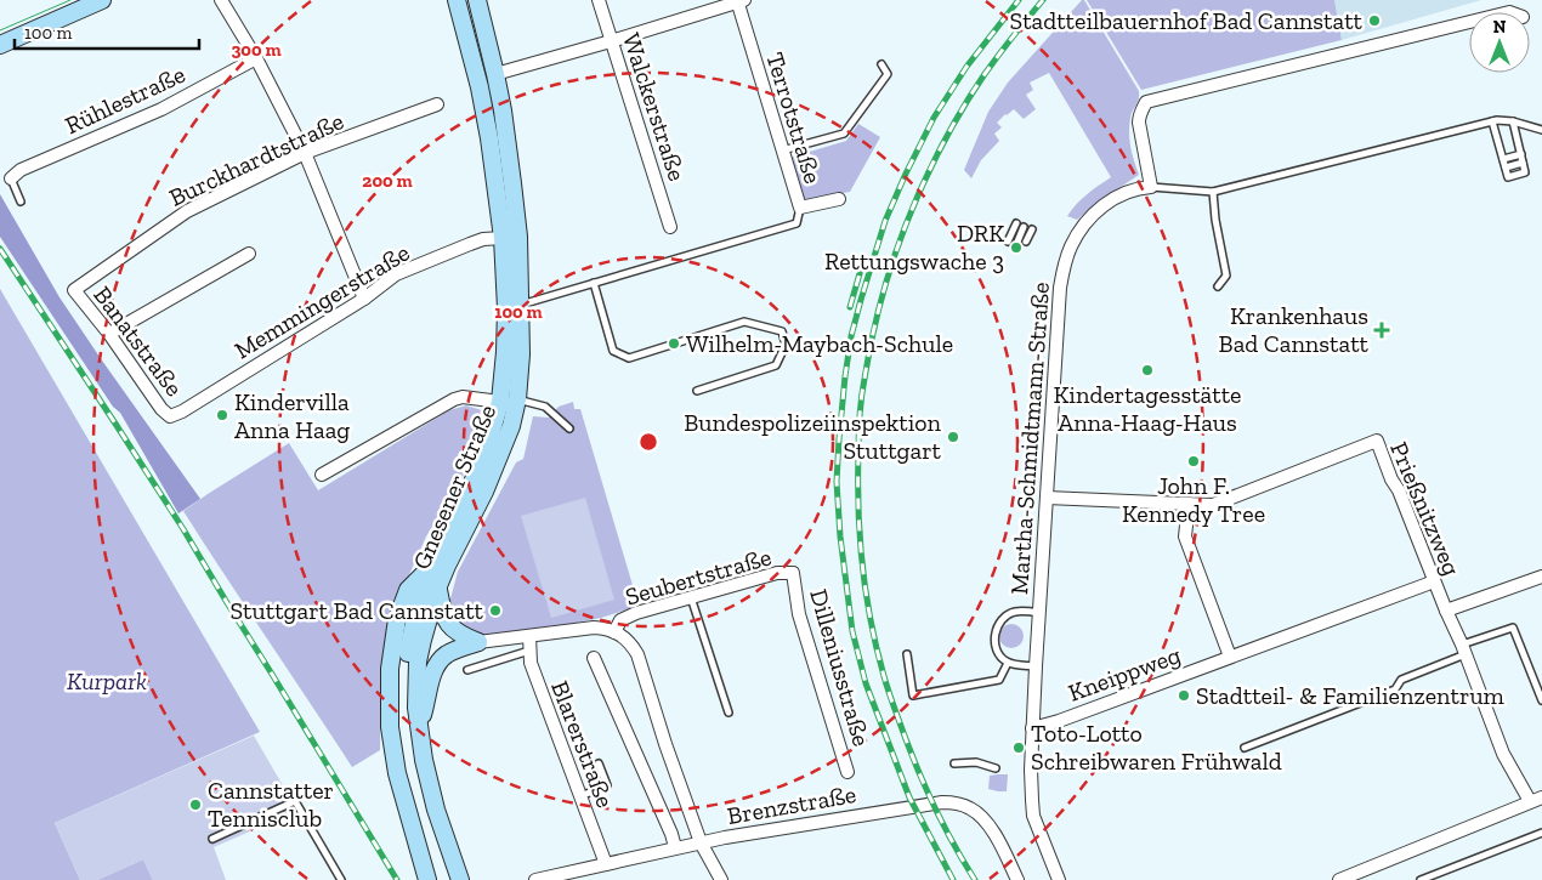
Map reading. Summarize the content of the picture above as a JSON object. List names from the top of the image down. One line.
{"streets":{"main road":["Gnesener Straße"],"street":["Rühlestraße","Walckerstraße","Terrotstraße","Burckhardtstraße","Memmingerstraße","Banatstraße","Martha-Schmidtmann-Straße","Prießnitzweg","Seubertstraße","Dilleniusstraße","Kneippweg","Blarerstraße","Brenzstraße"]},"crossings":[["Burckhardtstraße","Banatstraße"],["Memmingerstraße","Banatstraße"],["Memmingerstraße","Gnesener Straße"],["Martha-Schmidtmann-Straße","Prießnitzweg"],["Martha-Schmidtmann-Straße","Kneippweg"],["Prießnitzweg","Kneippweg"],["Seubertstraße","Dilleniusstraße"],["Seubertstraße","Blarerstraße"],["Blarerstraße","Brenzstraße"]],"parks":["Kurpark"],"places":{"other":["Stadtteilbauernhof Bad Cannstatt","DRK Rettungswache 3","Wilhelm-Maybach-Schule","Kindertagesstätte Anna-Haag-Haus","Kindervilla Anna Haag","Bundespolizeiinspektion Stuttgart","John F. Kennedy Tree","Stuttgart Bad Cannstatt","Stadtteil- & Familienzentrum","Toto-Lotto Schreibwaren Frühwald","Cannstatter Tennisclub"],"health":["Krankenhaus Bad Cannstatt"]},"scale_bar":"100 m","north":"top","rings":["300 m","200 m","100 m"]}
